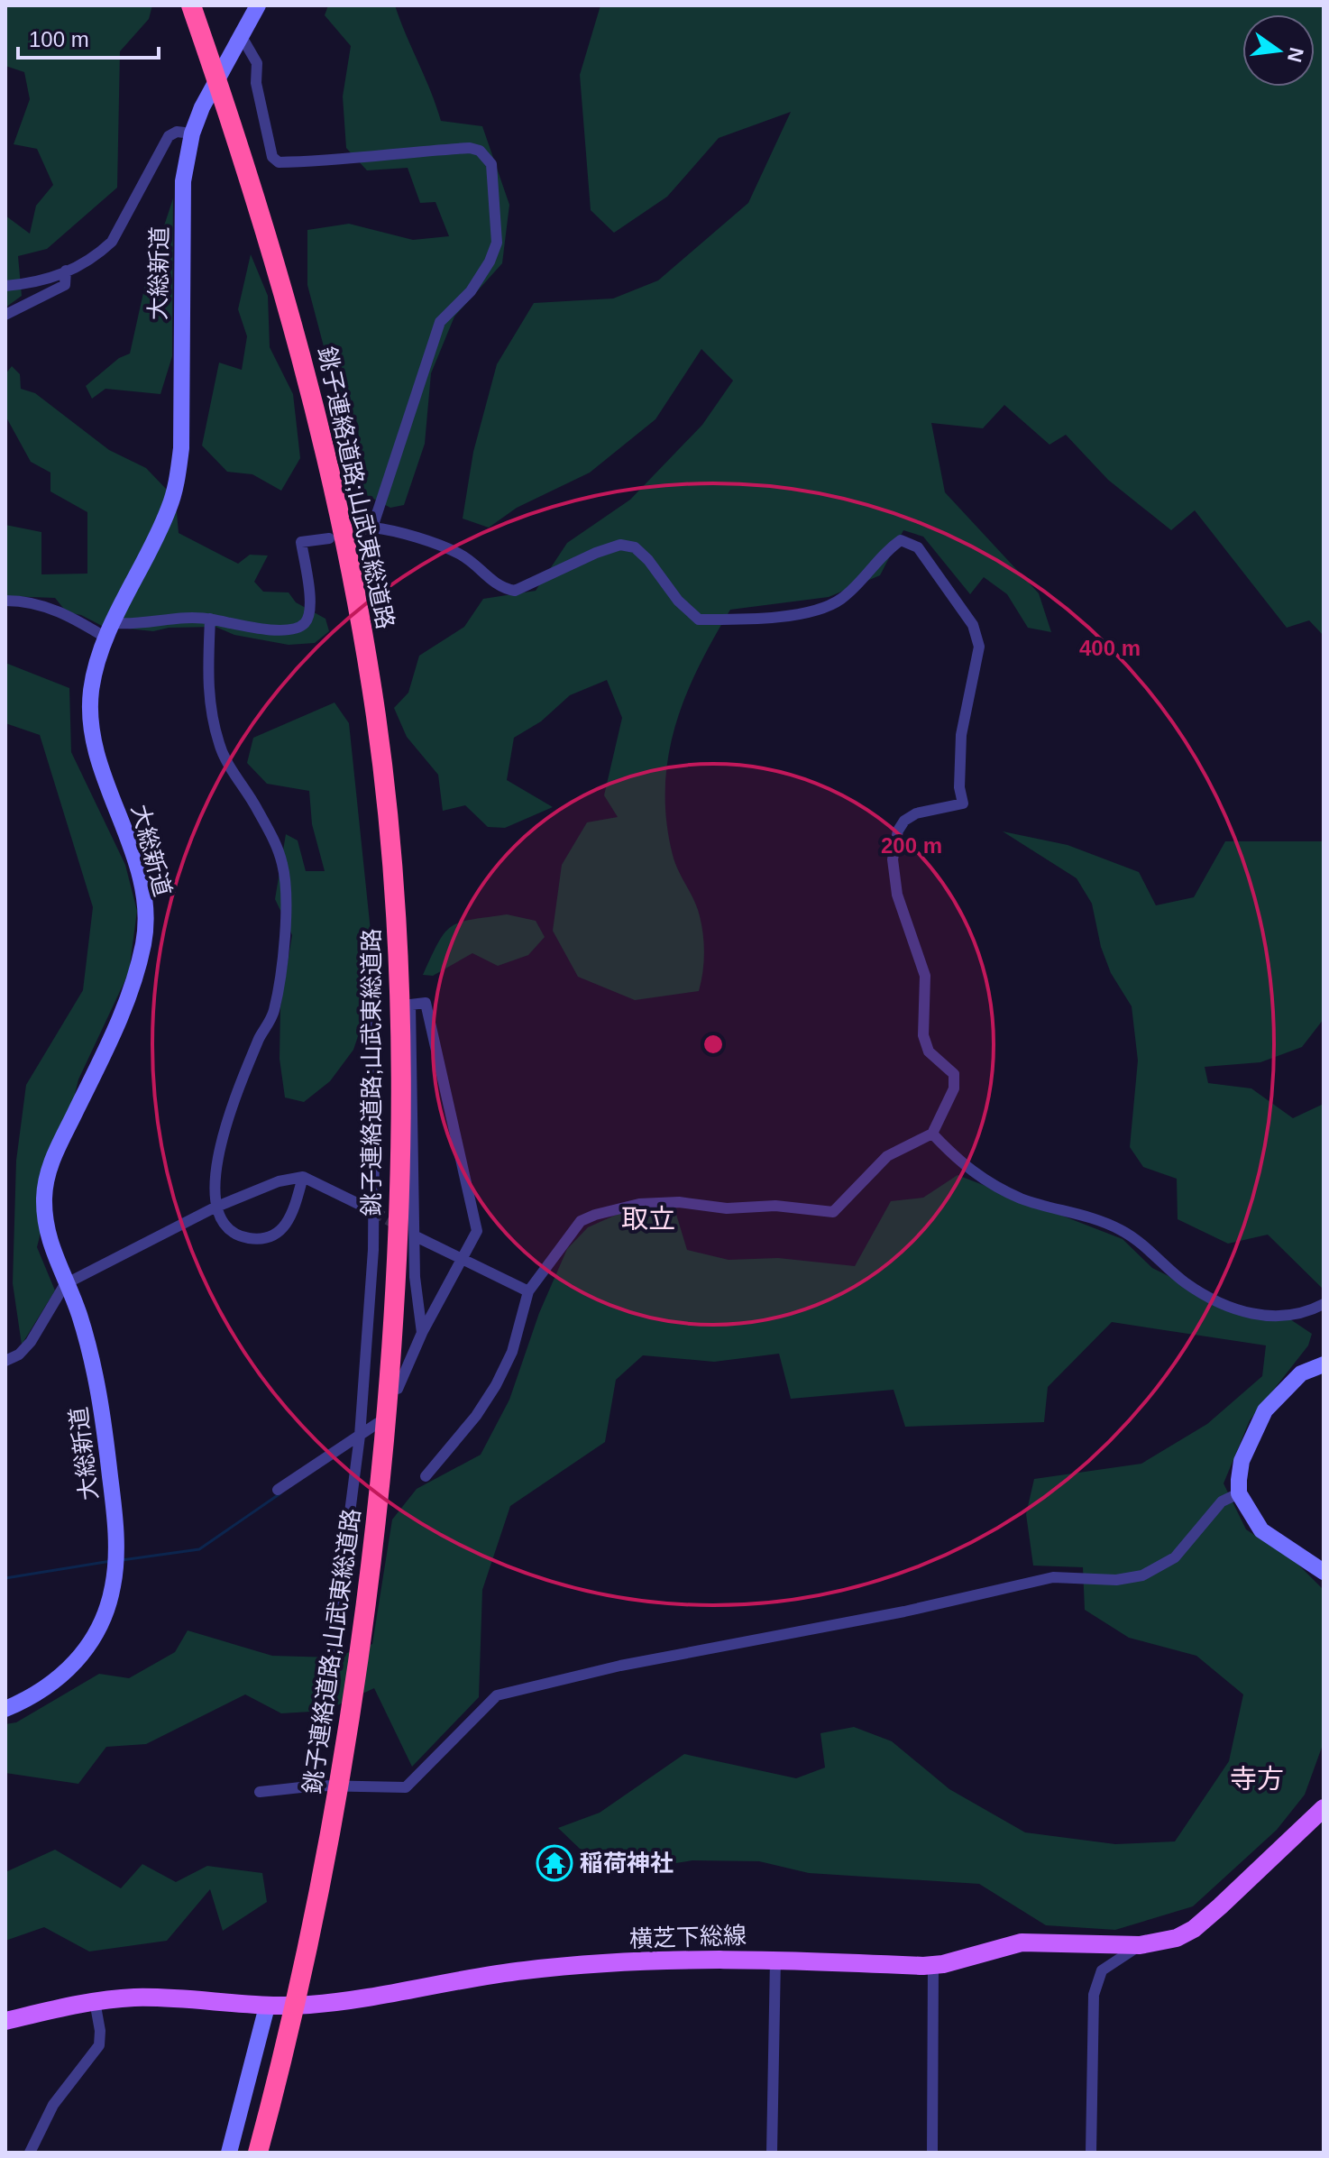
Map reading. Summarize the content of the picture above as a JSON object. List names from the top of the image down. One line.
{"streets":{"highway":["銚子連絡道路;山武東総道路"],"main road":["横芝下総線"],"street":["大総新道"]},"districts":["取立","寺方"],"places":{"temple":["稲荷神社"]},"scale_bar":"100 m","north":"right","rings":["400 m","200 m"]}
